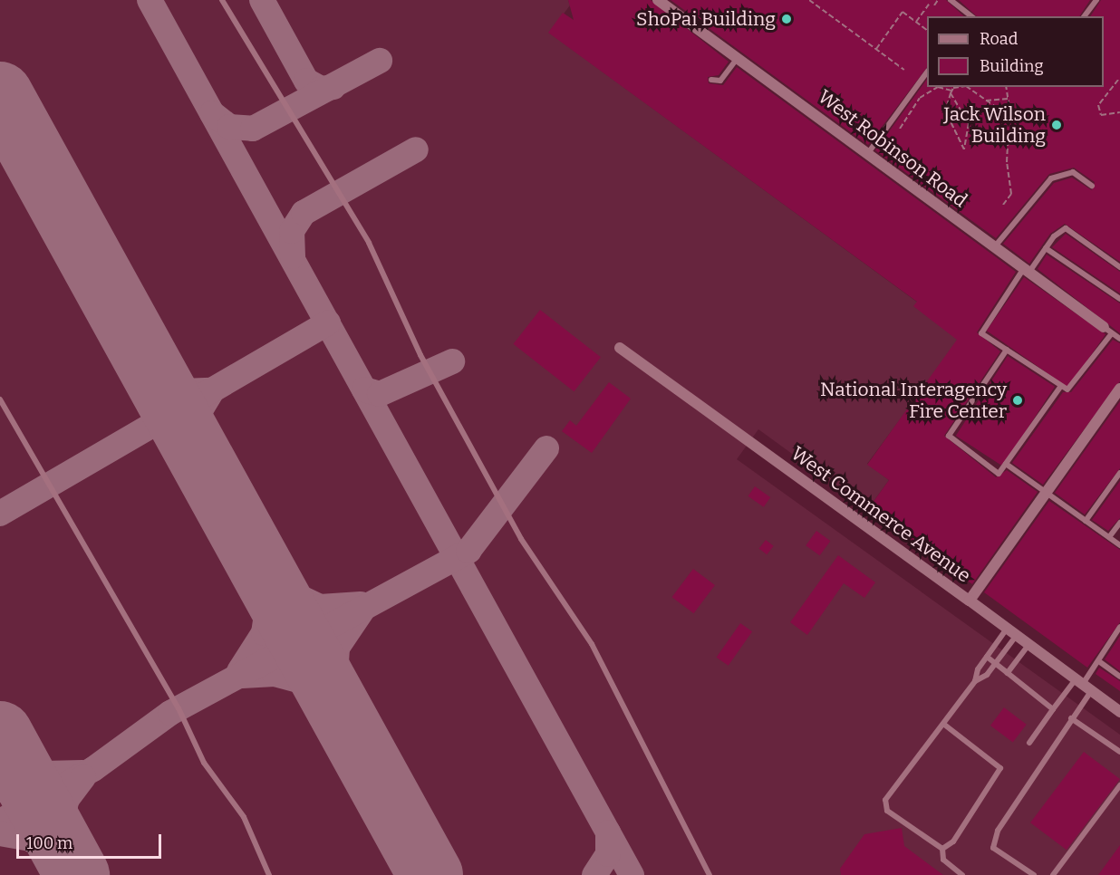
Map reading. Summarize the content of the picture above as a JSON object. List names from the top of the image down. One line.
{"streets":{"street":["West Robinson Road","West Commerce Avenue"]},"places":["ShoPai Building","Jack Wilson Building","National Interagency Fire Center"],"legend":["Road","Building"],"scale_bar":"100 m"}
